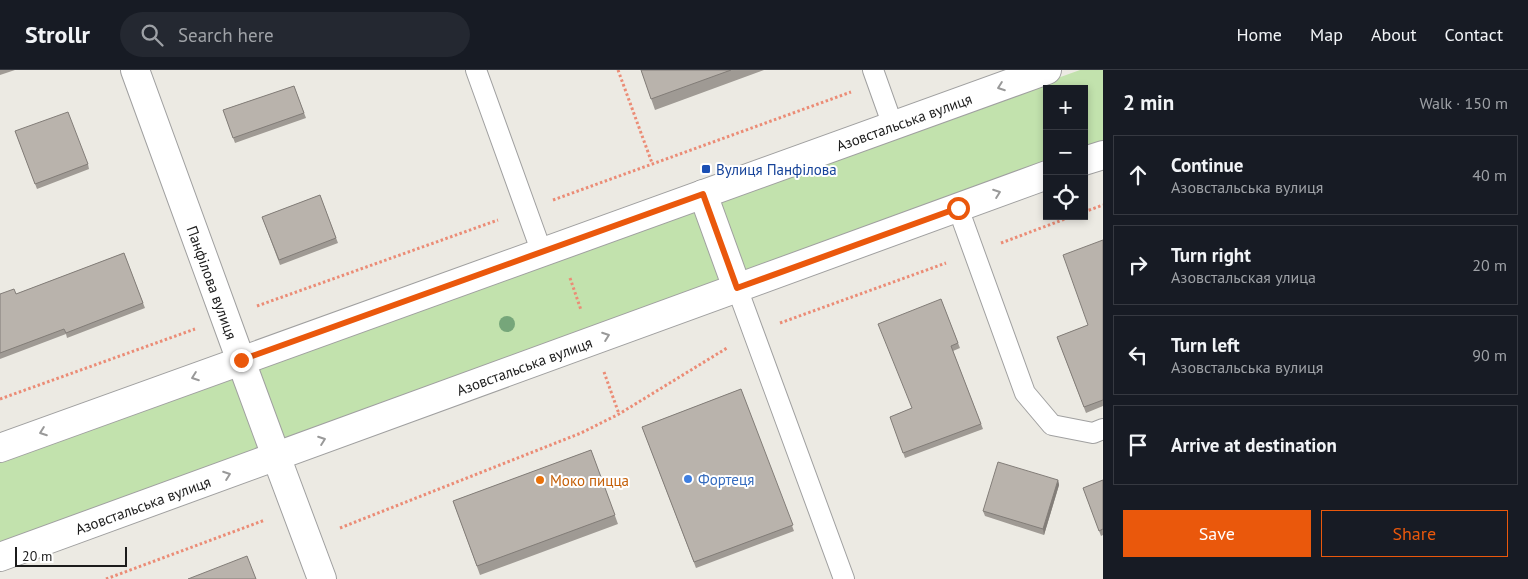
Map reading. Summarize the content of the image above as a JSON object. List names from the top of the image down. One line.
{"streets":{"street":["Азовстальська вулиця","Панфілова вулиця"]},"crossings":[["Азовстальська вулиця","Панфілова вулиця"]],"places":{"transit":["Вулиця Панфілова"],"other":["Фортеця","Моко пицца"]},"scale_bar":"20 m","page":{"header":"Strollr","search":"Search here","nav":["Home","Map","About","Contact"],"heading":["2 min","Walk · 150 m"],"map_buttons":["+","−"],"list":[["Continue","Азовстальська вулиця","40 m"],["Turn right","Азовстальская улица","20 m"],["Turn left","Азовстальська вулиця","90 m"],"Arrive at destination"],"buttons":["Save","Share"],"scale":"20 m"}}
